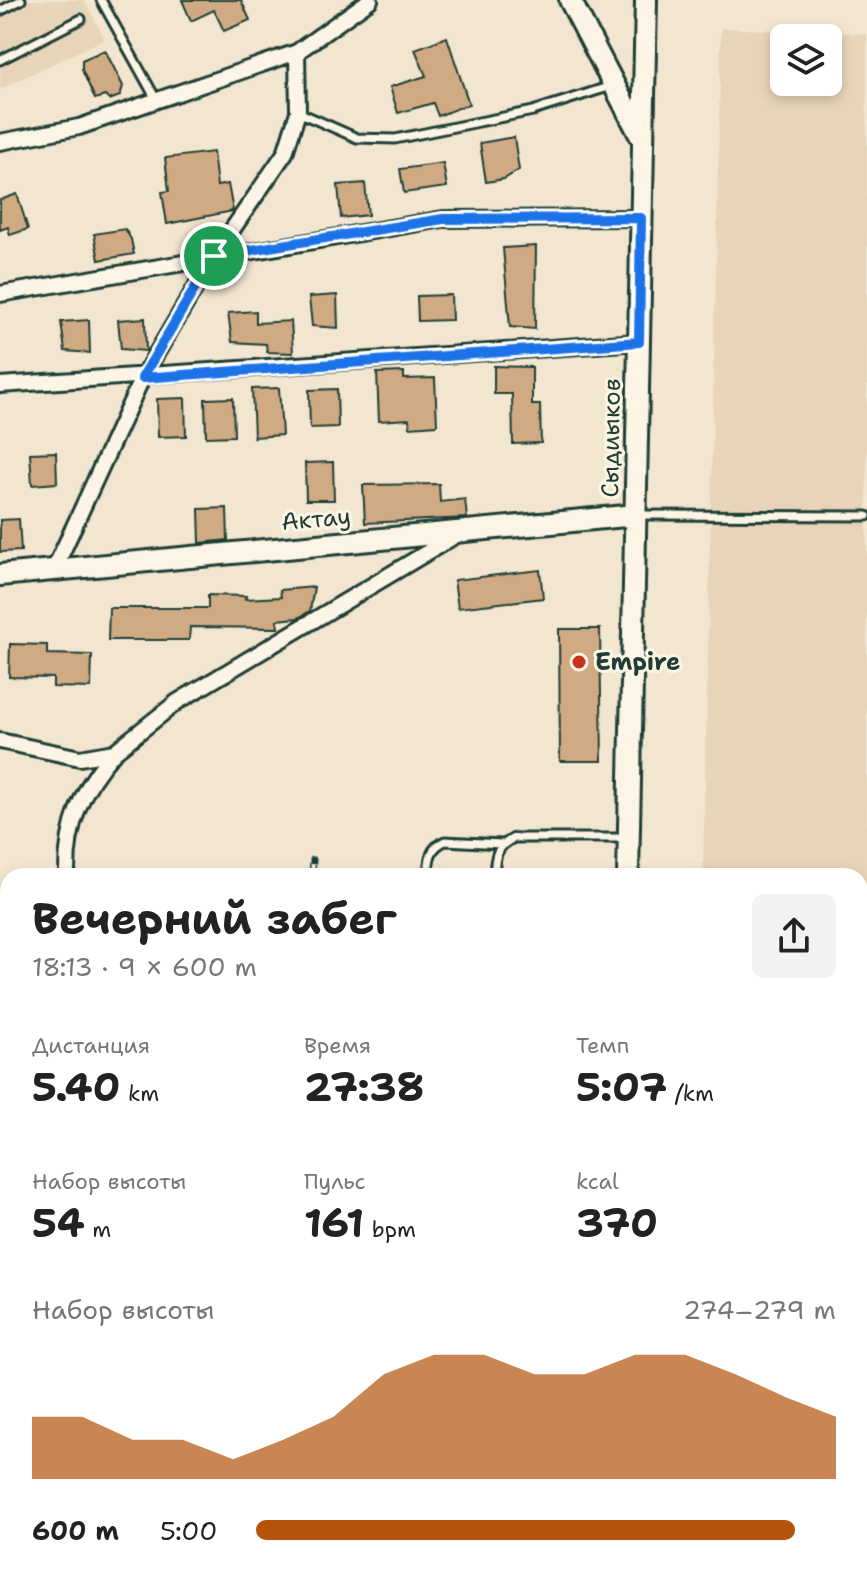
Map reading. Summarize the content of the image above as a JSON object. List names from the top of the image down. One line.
{"streets":{"street":["Сыдиыков","Актау"]},"crossings":[["Сыдиыков","Актау"]],"places":["Empire"],"page":{"heading":["Вечерний забег","18:13 · 9 × 600 m"],"stats":[["Дистанция","5.40 km"],["Время","27:38"],["Темп","5:07 /km"],["Набор высоты","54 m"],["Пульс","161 bpm"],["kcal","370"]],"chart":["Набор высоты","274–279 m"],"list":[{"name":"600 m","note":"5:00"}]}}
